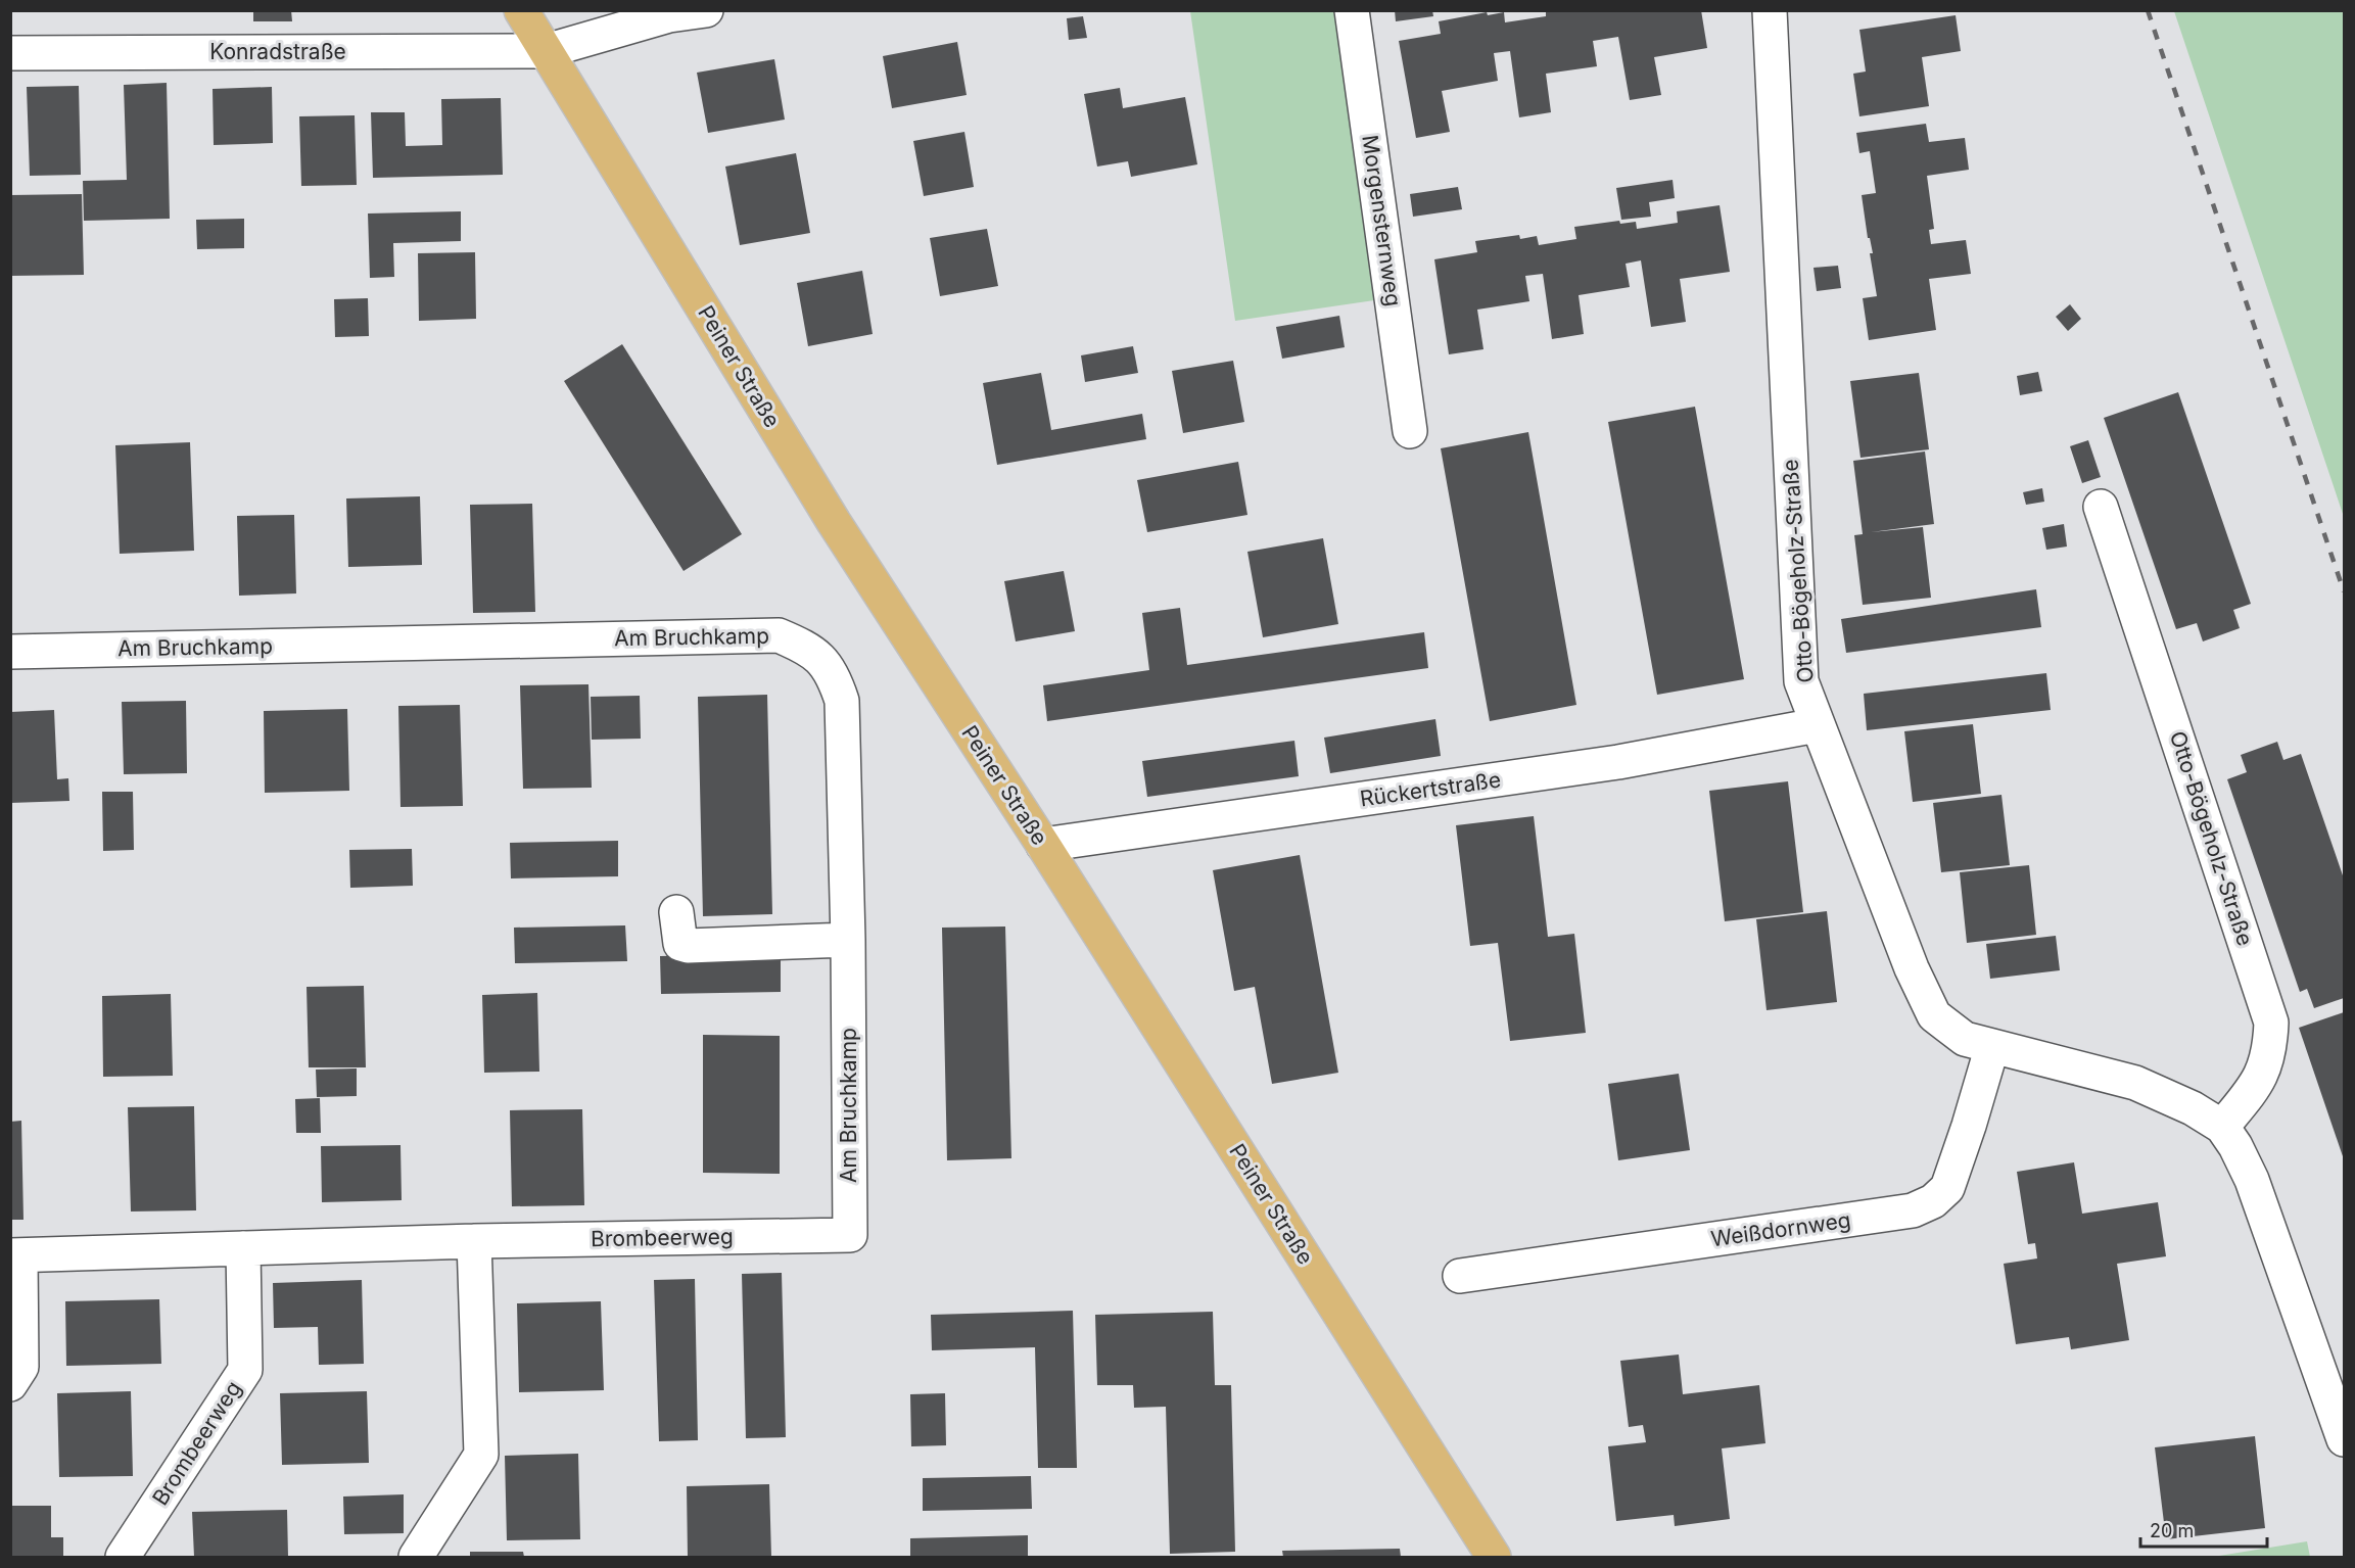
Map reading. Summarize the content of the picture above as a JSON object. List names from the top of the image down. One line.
{"streets":{"main road":["Peiner Straße"],"street":["Konradstraße","Morgensternweg","Otto-Bögeholz-Straße","Am Bruchkamp","Rückertstraße","Weißdornweg","Brombeerweg"]},"crossings":[["Konradstraße","Peiner Straße"],["Peiner Straße","Rückertstraße"],["Otto-Bögeholz-Straße","Rückertstraße"],["Otto-Bögeholz-Straße","Weißdornweg"],["Am Bruchkamp","Brombeerweg"]],"scale_bar":"20 m"}
